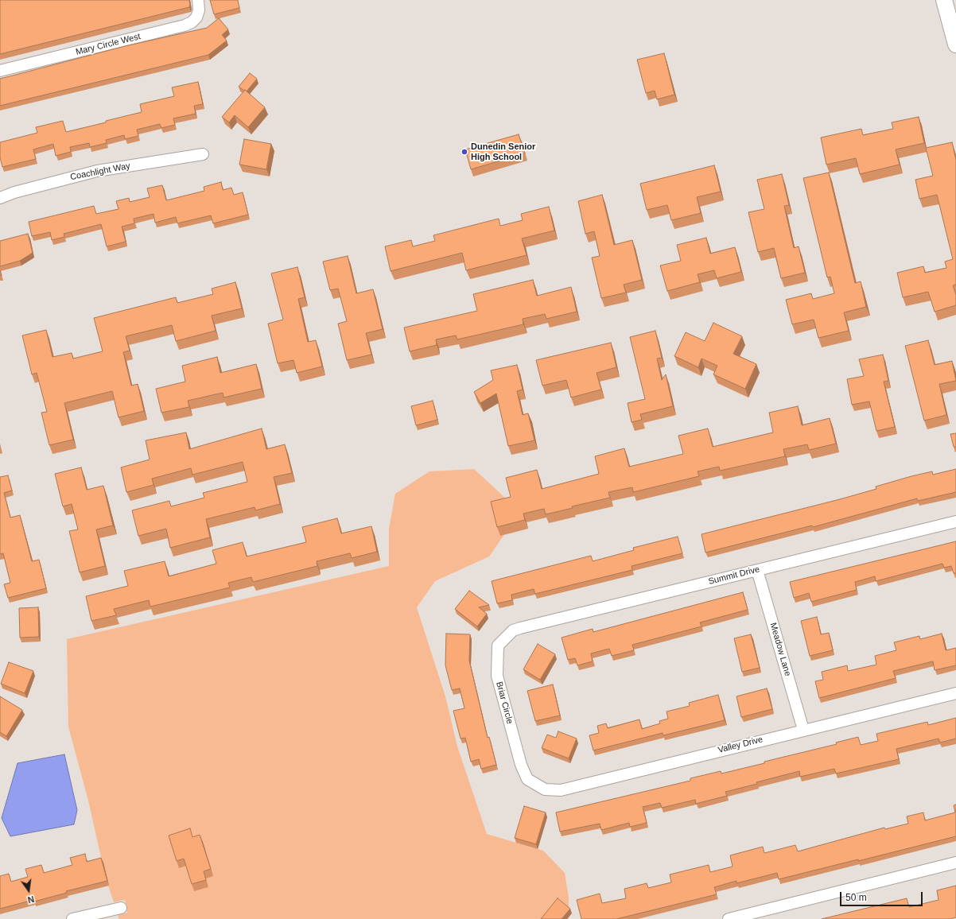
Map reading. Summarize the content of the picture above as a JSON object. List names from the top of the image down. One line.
{"streets":{"street":["Mary Circle West","Coachlight Way","Summit Drive","Meadow Lane","Briar Circle","Valley Drive"]},"crossings":[["Summit Drive","Meadow Lane"],["Summit Drive","Briar Circle"],["Meadow Lane","Valley Drive"],["Briar Circle","Valley Drive"]],"places":["Dunedin Senior High School"],"scale_bar":"50 m","north":"bottom"}
